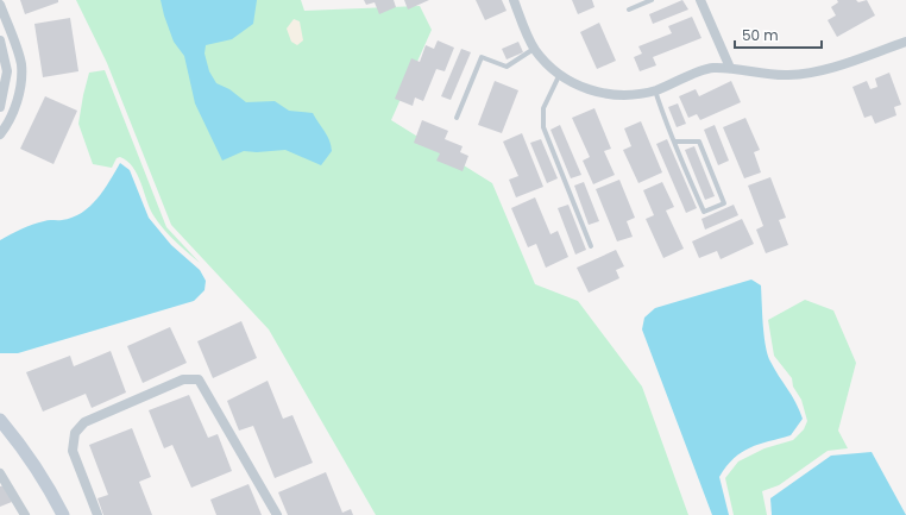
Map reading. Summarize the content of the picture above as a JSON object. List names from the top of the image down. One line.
{"scale_bar":"50 m"}
